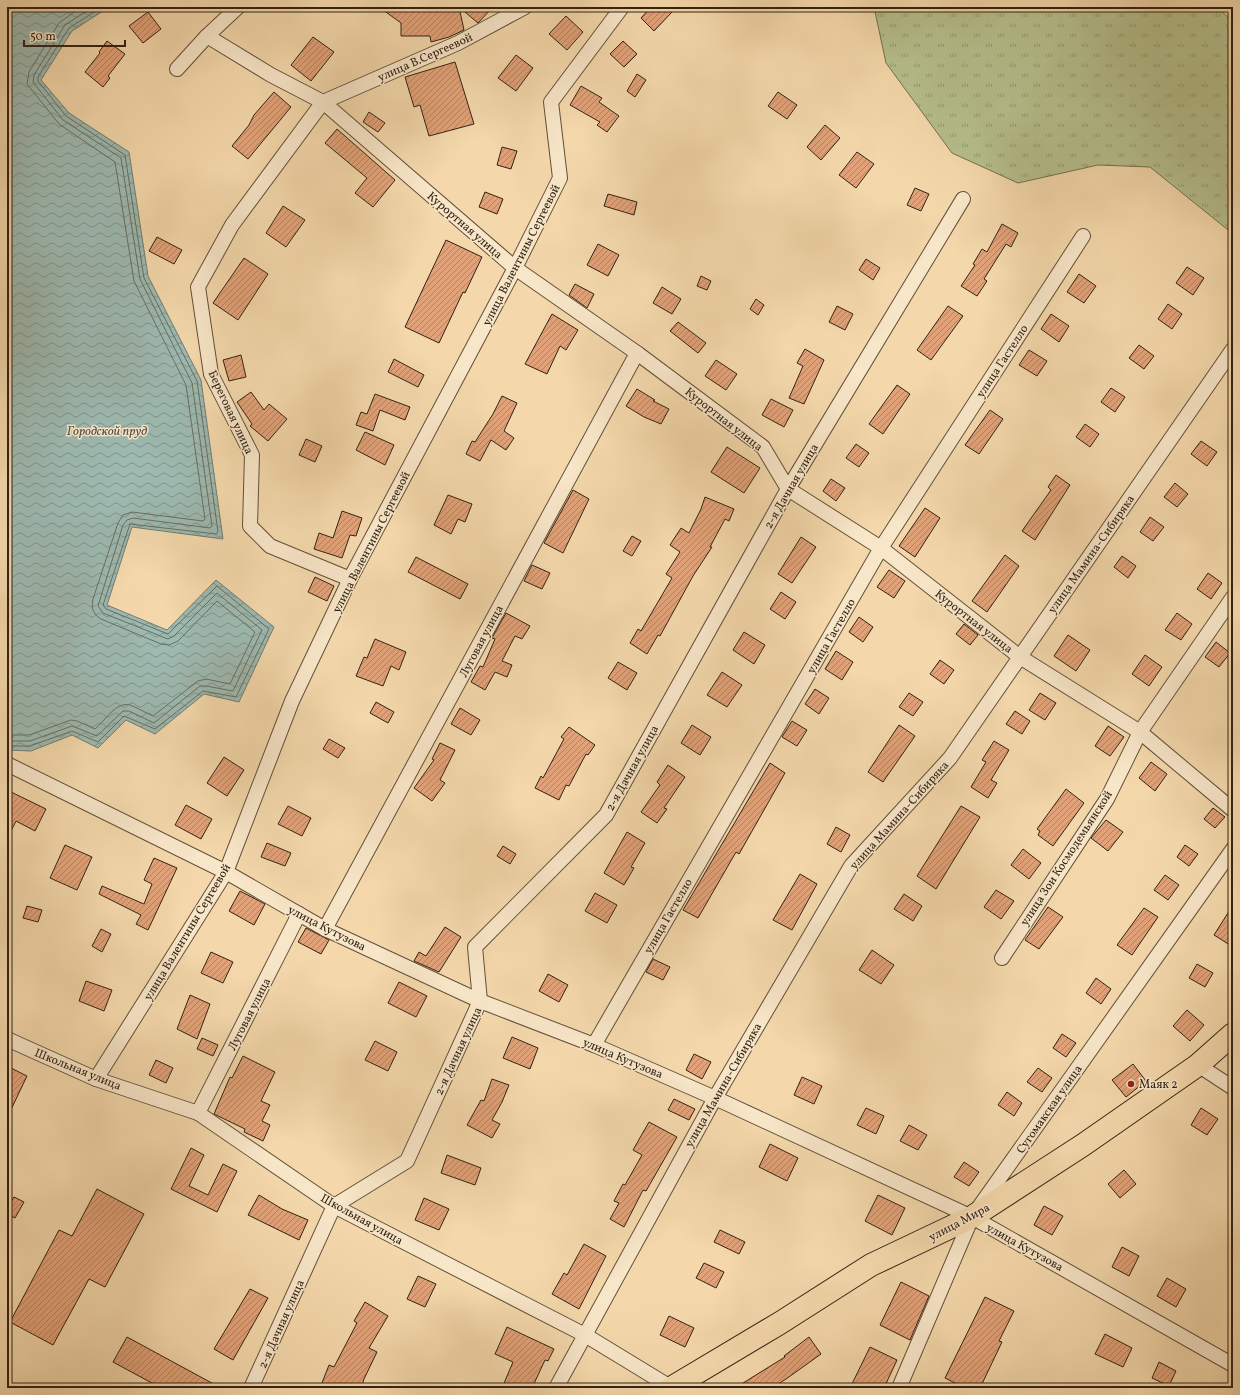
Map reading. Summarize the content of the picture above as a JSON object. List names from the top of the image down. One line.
{"streets":{"main road":["улица Мира"],"street":["улица В.Сергеевой","Курортная улица","улица Валентины Сергеевой","улица Гастелло","Береговая улица","2-я Дачная улица","улица Мамина-Сибиряка","Луговая улица","улица Зои Космодемьянской","улица Кутузова","Школьная улица","Сугомакская улица"]},"crossings":[["улица В.Сергеевой","Курортная улица"],["улица В.Сергеевой","Береговая улица"],["Курортная улица","улица Валентины Сергеевой"],["Курортная улица","улица Гастелло"],["Курортная улица","Береговая улица"],["Курортная улица","2-я Дачная улица"],["Курортная улица","улица Мамина-Сибиряка"],["Курортная улица","Луговая улица"],["Курортная улица","улица Зои Космодемьянской"],["улица Валентины Сергеевой","Береговая улица"],["улица Валентины Сергеевой","улица Кутузова"],["улица Валентины Сергеевой","Школьная улица"],["улица Гастелло","улица Кутузова"],["2-я Дачная улица","улица Кутузова"],["2-я Дачная улица","Школьная улица"],["улица Мамина-Сибиряка","улица Кутузова"],["улица Мамина-Сибиряка","Школьная улица"],["Луговая улица","улица Кутузова"],["Луговая улица","Школьная улица"],["улица Кутузова","Сугомакская улица"],["улица Кутузова","улица Мира"],["Школьная улица","улица Мира"],["Сугомакская улица","улица Мира"]],"water":["Городской пруд"],"places":["Маяк 2"],"scale_bar":"50 m"}
